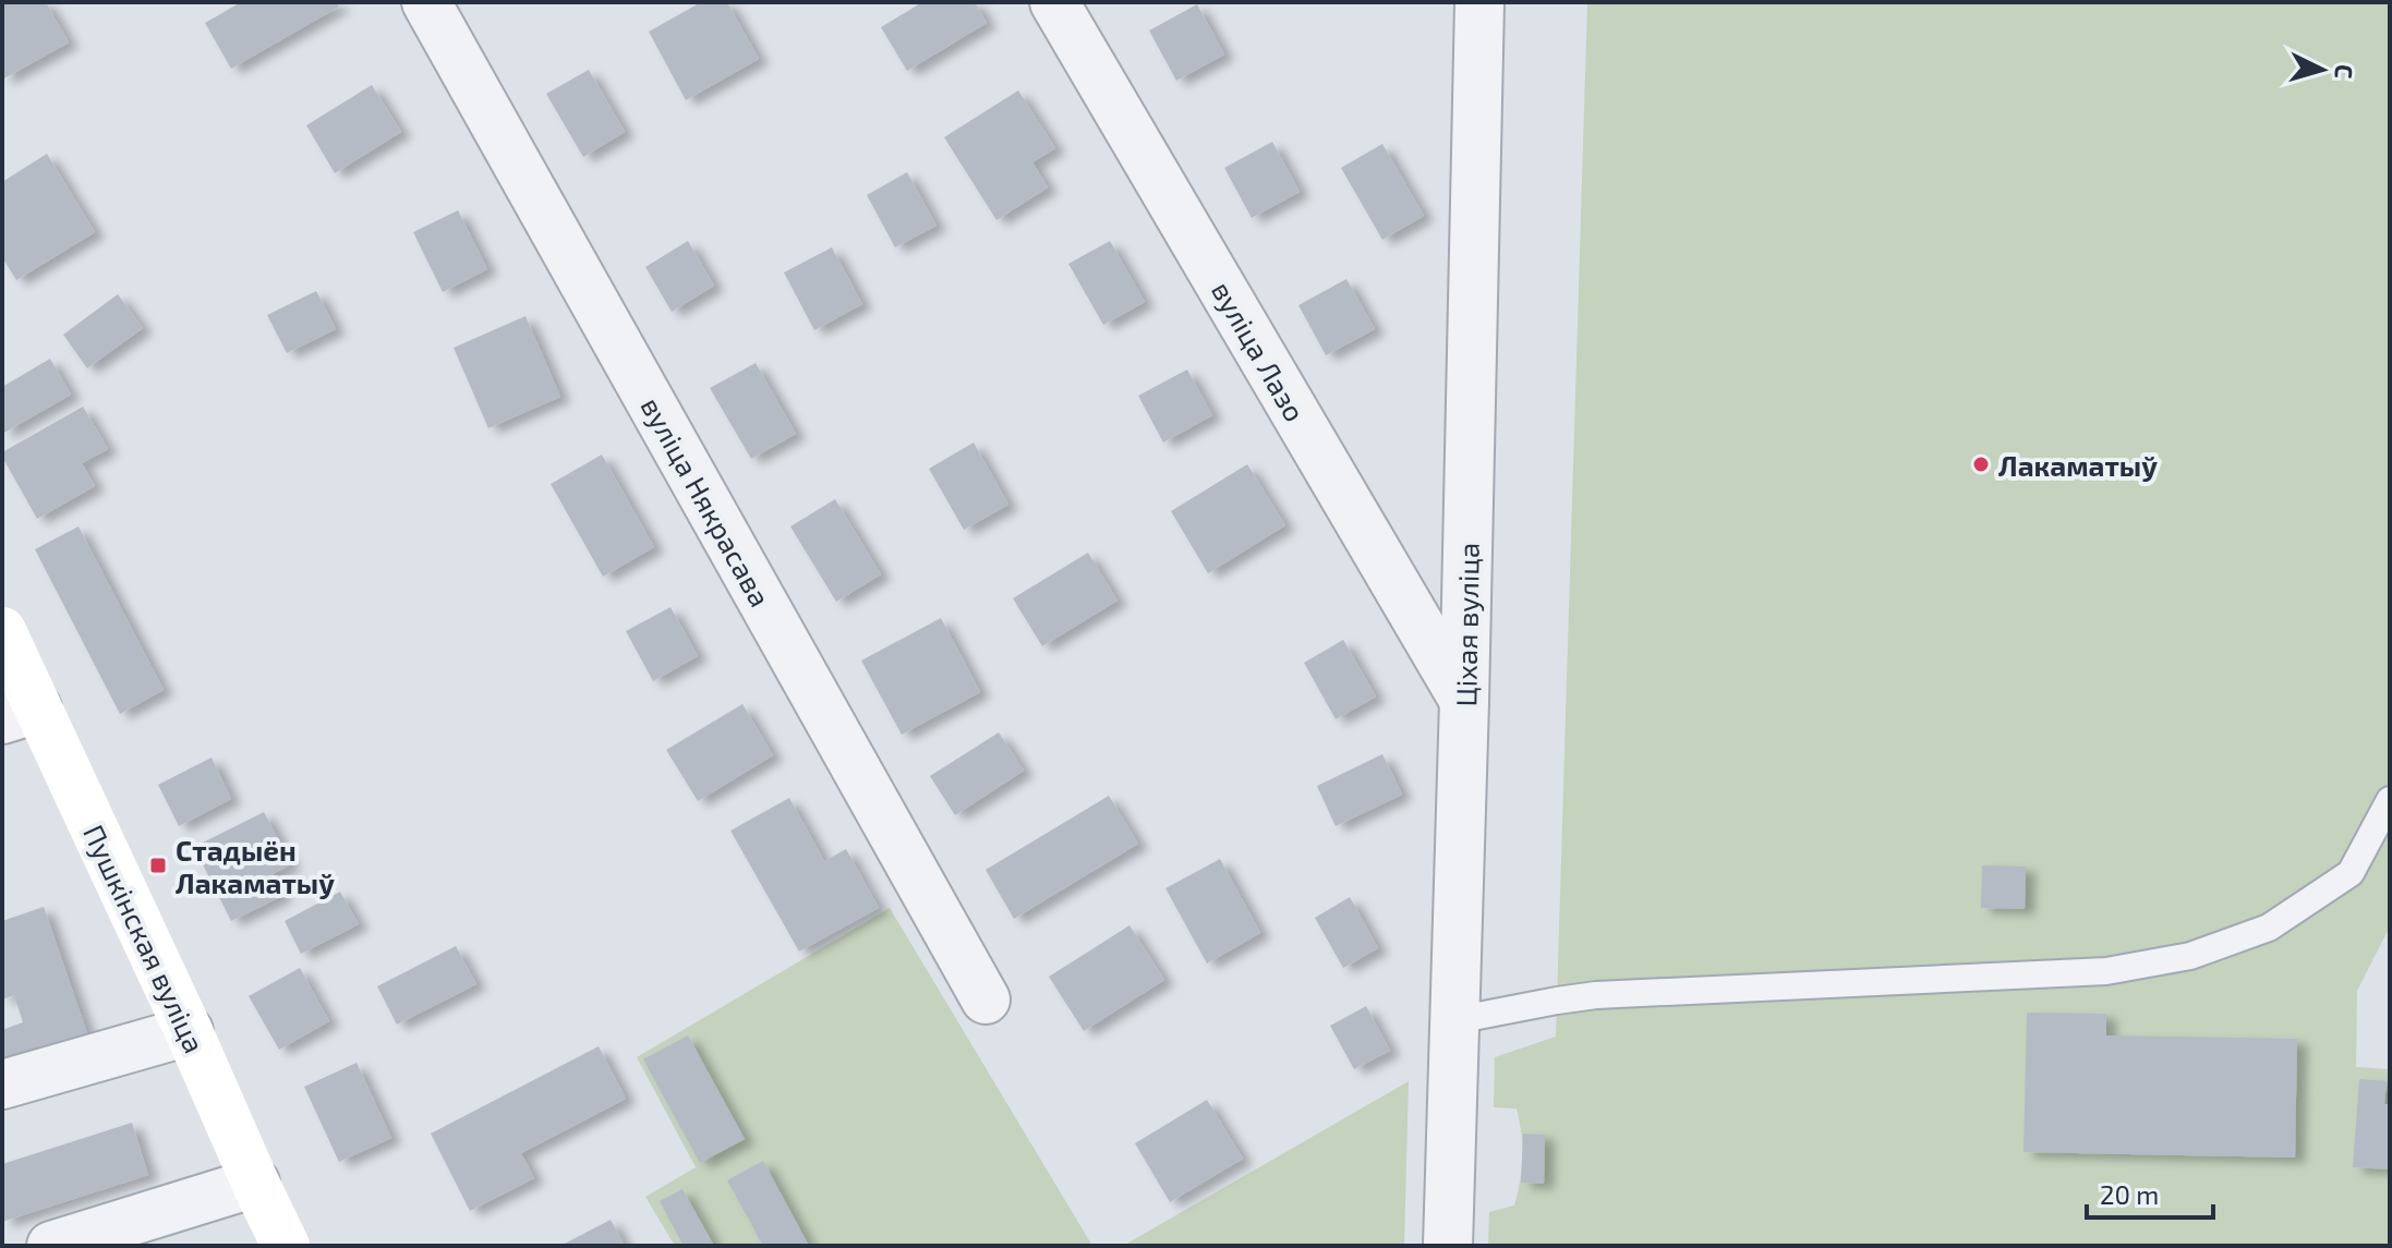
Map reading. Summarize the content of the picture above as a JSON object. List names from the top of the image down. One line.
{"streets":{"main road":["Пушкінская вуліца"],"street":["вуліца Лазо","вуліца Някрасава","Ціхая вуліца"]},"crossings":[["вуліца Лазо","Ціхая вуліца"]],"places":{"other":["Лакаматыў"],"transit":["Стадыён Лакаматыў"]},"scale_bar":"20 m","north":"right"}
